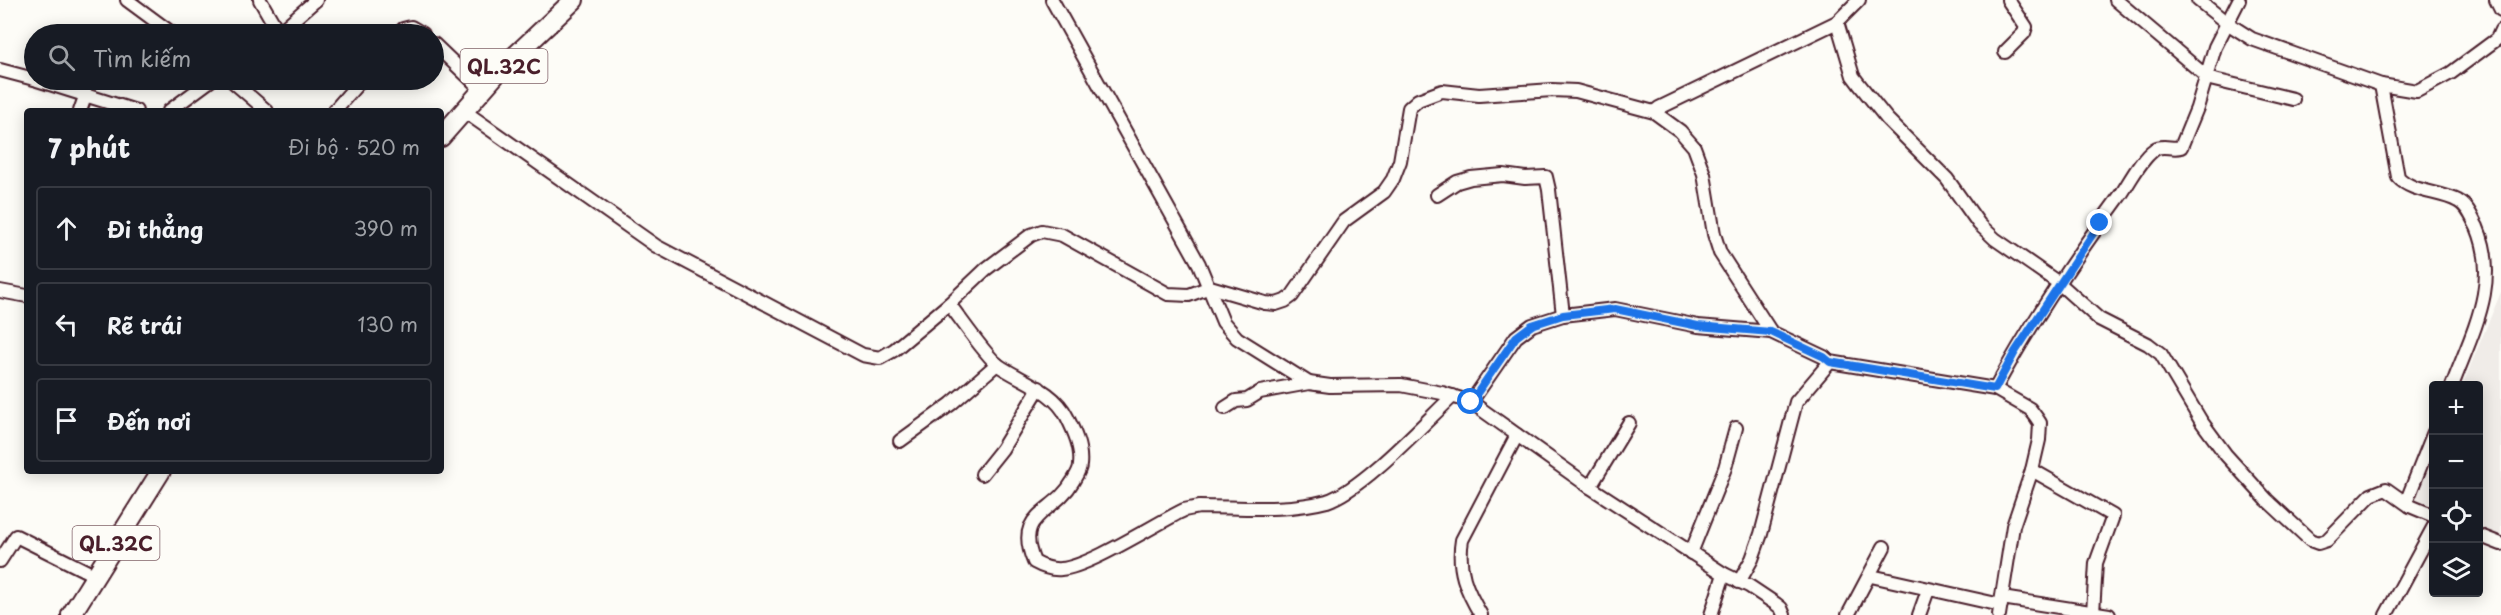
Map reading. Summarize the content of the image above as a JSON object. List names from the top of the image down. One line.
{"streets":{"highway":["QL.32C"]},"page":{"search":"Tìm kiếm","heading":["7 phút","Đi bộ · 520 m"],"list":[["Đi thẳng","390 m"],["Rẽ trái","130 m"],"Đến nơi"],"map_buttons":["+","−"]}}
